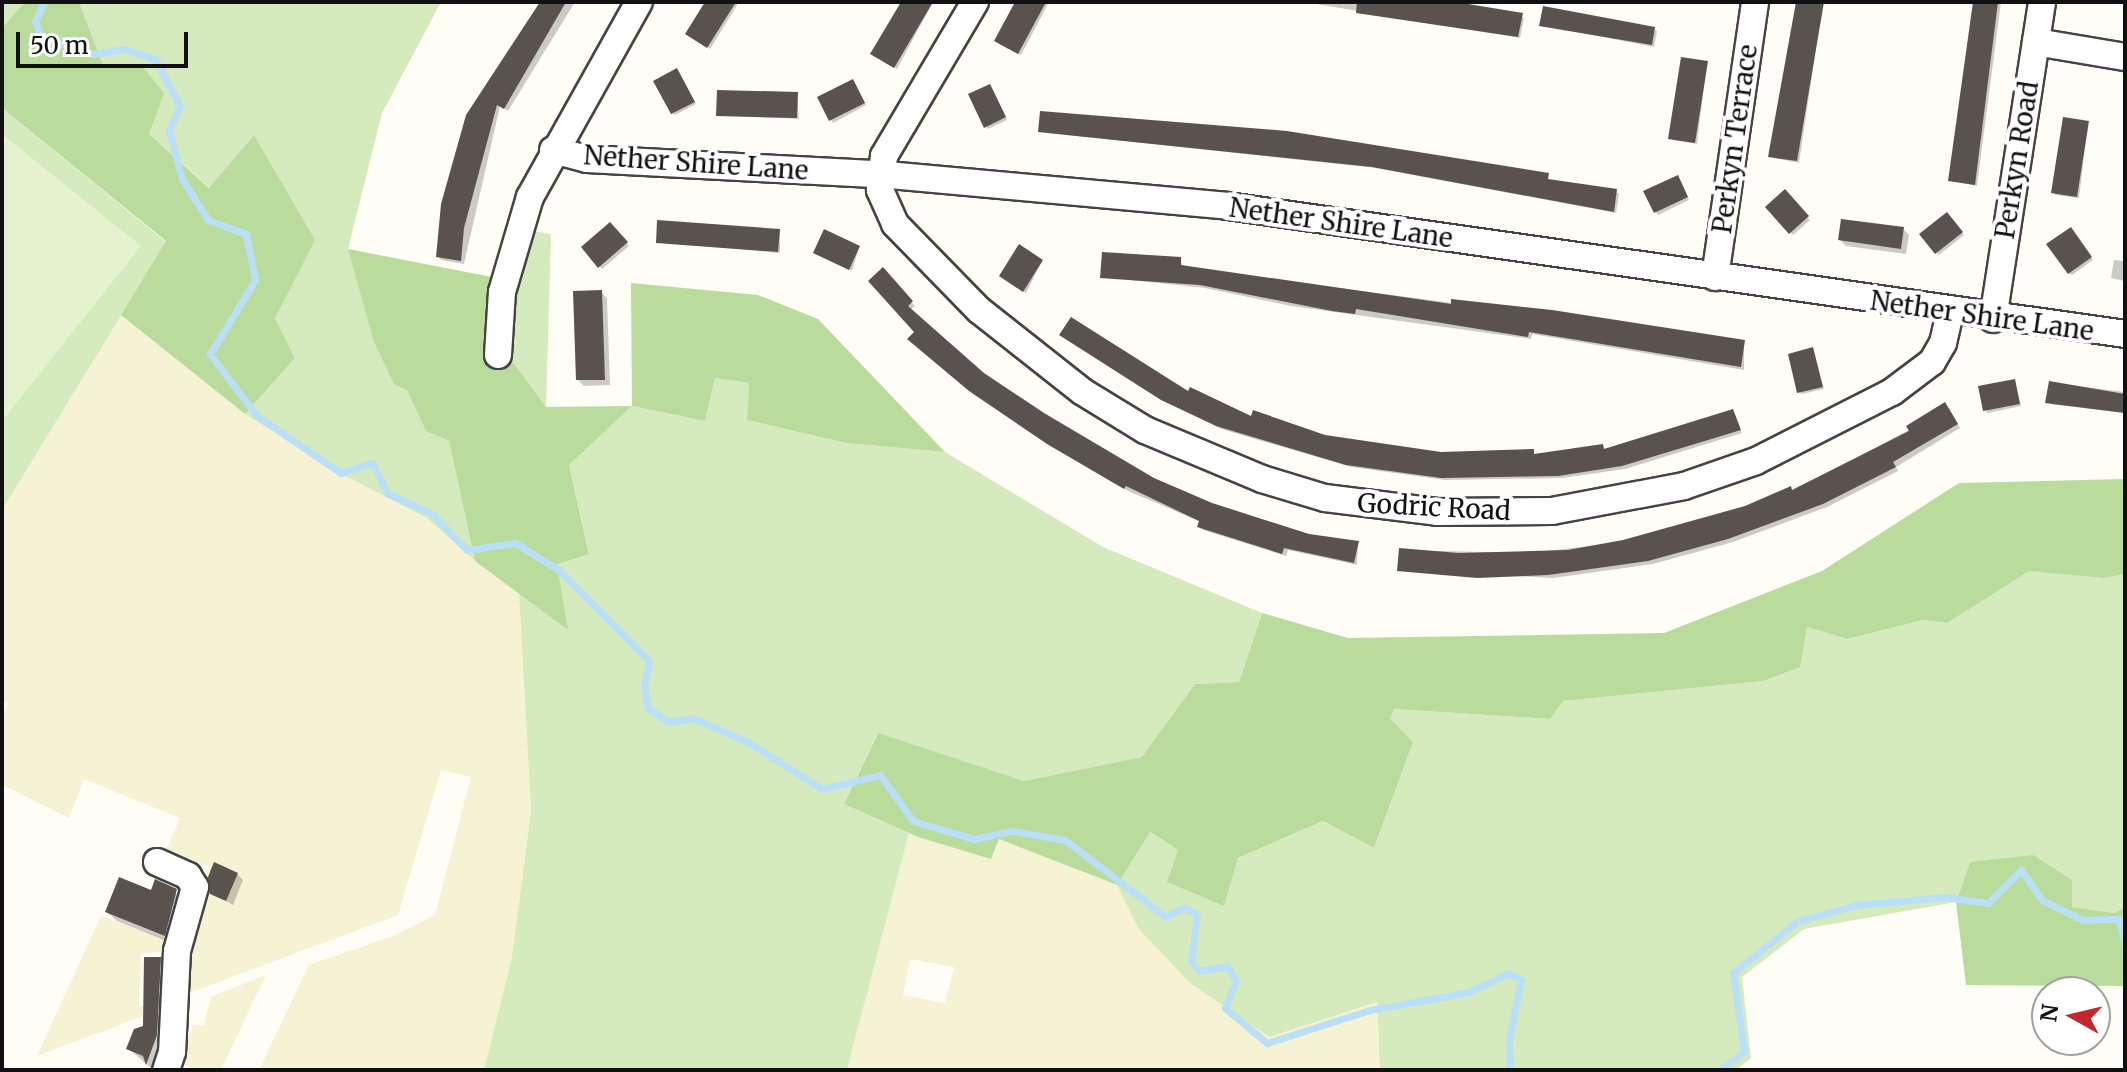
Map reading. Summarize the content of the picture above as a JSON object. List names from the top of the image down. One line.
{"streets":{"street":["Perkyn Terrace","Perkyn Road","Nether Shire Lane","Godric Road"]},"crossings":[["Perkyn Terrace","Nether Shire Lane"],["Perkyn Road","Nether Shire Lane"],["Nether Shire Lane","Godric Road"]],"scale_bar":"50 m","north":"left"}
